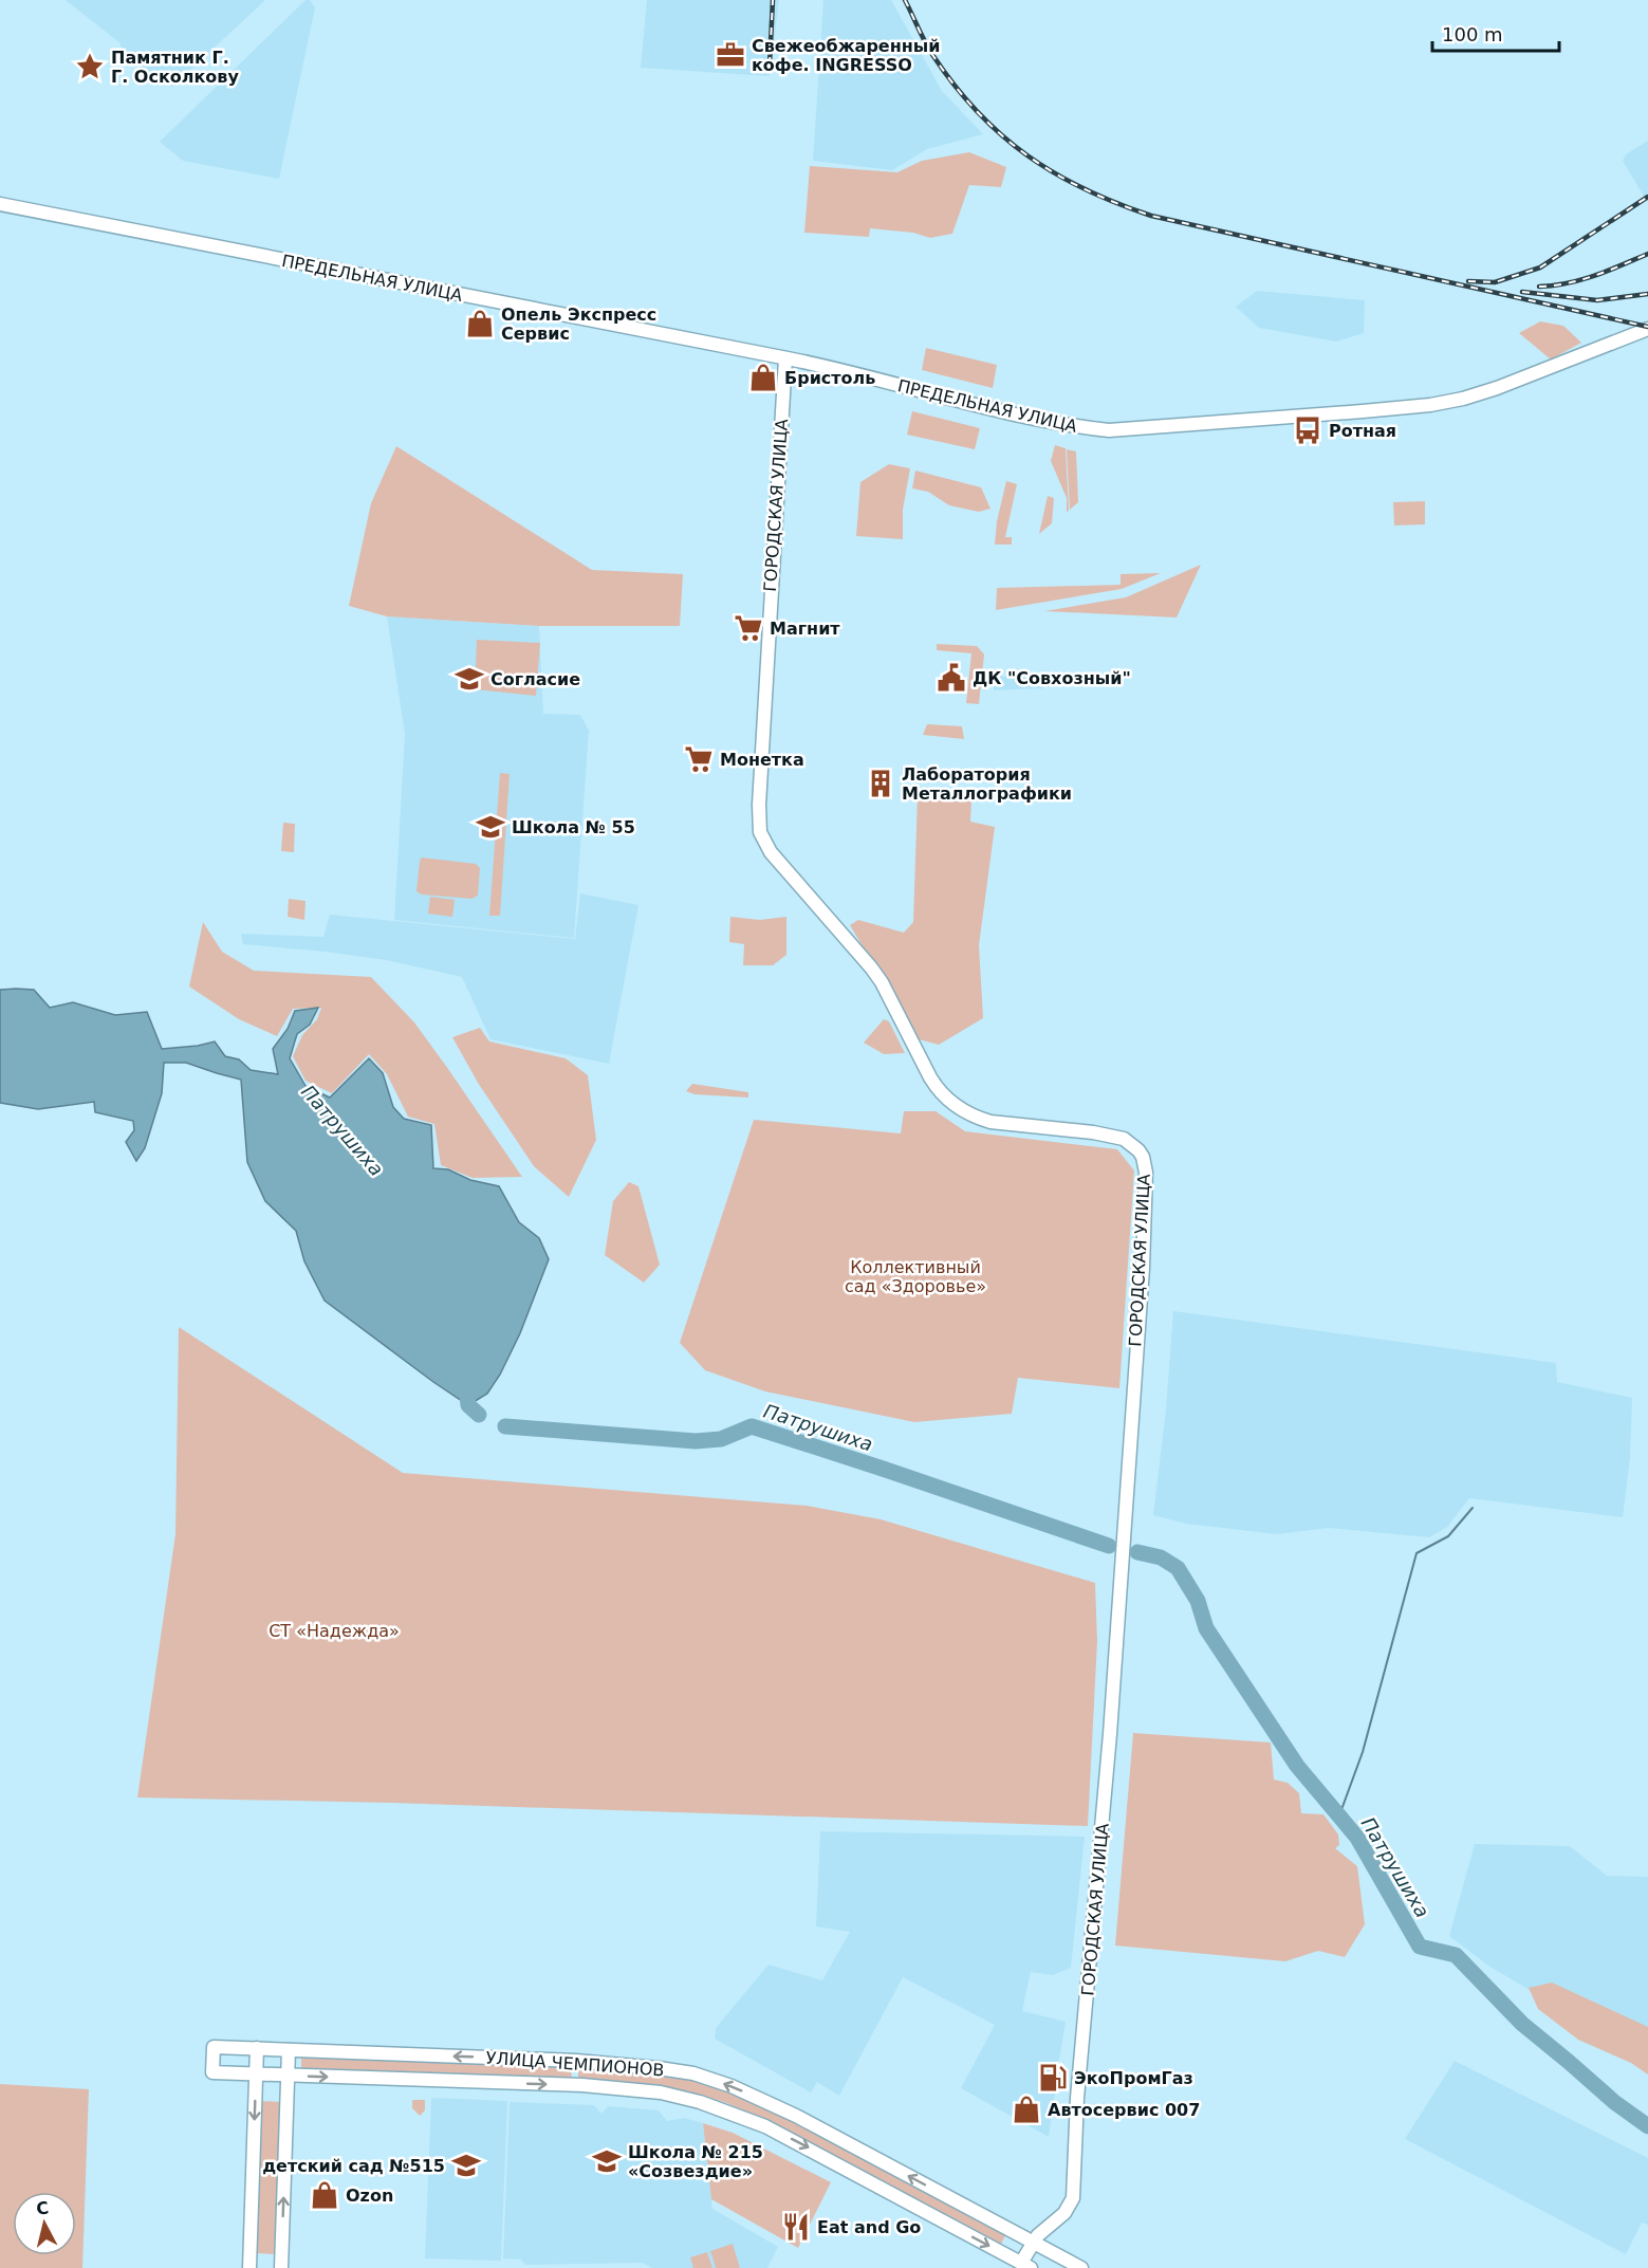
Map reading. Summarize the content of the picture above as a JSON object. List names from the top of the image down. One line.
{"streets":{"street":["ПРЕДЕЛЬНАЯ УЛИЦА","ГОРОДСКАЯ УЛИЦА","УЛИЦА ЧЕМПИОНОВ"]},"crossings":[["ПРЕДЕЛЬНАЯ УЛИЦА","ГОРОДСКАЯ УЛИЦА"],["ГОРОДСКАЯ УЛИЦА","УЛИЦА ЧЕМПИОНОВ"]],"water":["Патрушиха"],"parks":["Коллективный сад «Здоровье»","СТ «Надежда»"],"places":{"office":["Свежеобжаренный кофе. INGRESSO"],"place":["Памятник Г. Г. Осколкову"],"shop":["Опель Экспресс Сервис","Бристоль","Автосервис 007","Ozon"],"bus stop":["Ротная"],"supermarket":["Магнит","Монетка"],"public building":["ДК \"Совхозный\""],"school or university":["Согласие","Школа № 55","Школа № 215 «Созвездие»","детский сад №515"],"building":["Лаборатория Металлографики"],"fuel station":["ЭкоПромГаз"],"restaurant":["Eat and Go"]},"scale_bar":"100 m","north":"top"}
